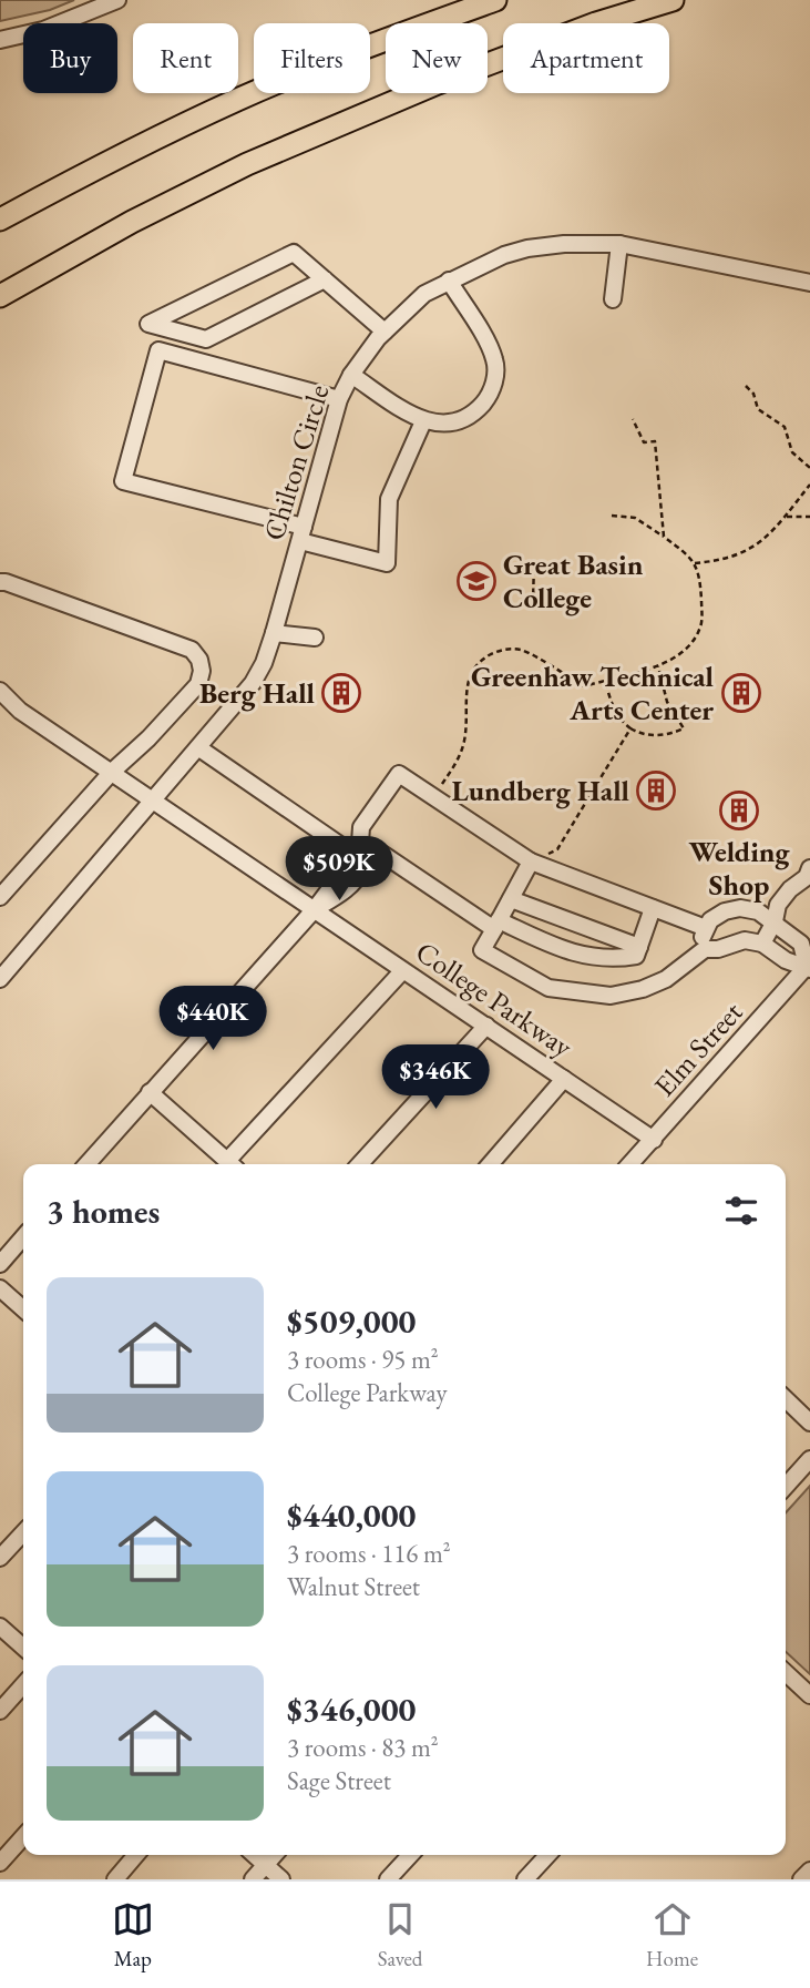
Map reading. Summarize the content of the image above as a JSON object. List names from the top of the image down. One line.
{"streets":{"street":["Chilton Circle","College Parkway","Elm Street"]},"crossings":[["Chilton Circle","College Parkway"],["College Parkway","Elm Street"]],"places":{"school or university":["Great Basin College"],"building":["Berg Hall","Greenhaw Technical Arts Center","Lundberg Hall","Welding Shop"]},"page":{"chip":["Buy","Rent","Filters","New","Apartment"],"price":["$509K","$440K","$346K"],"heading":"3 homes","list":[{"name":"$509,000","note":"3 rooms · 95 m² · College Parkway"},{"name":"$440,000","note":"3 rooms · 116 m² · Walnut Street"},{"name":"$346,000","note":"3 rooms · 83 m² · Sage Street"}],"tabs":["Map","Saved","Home"]}}
